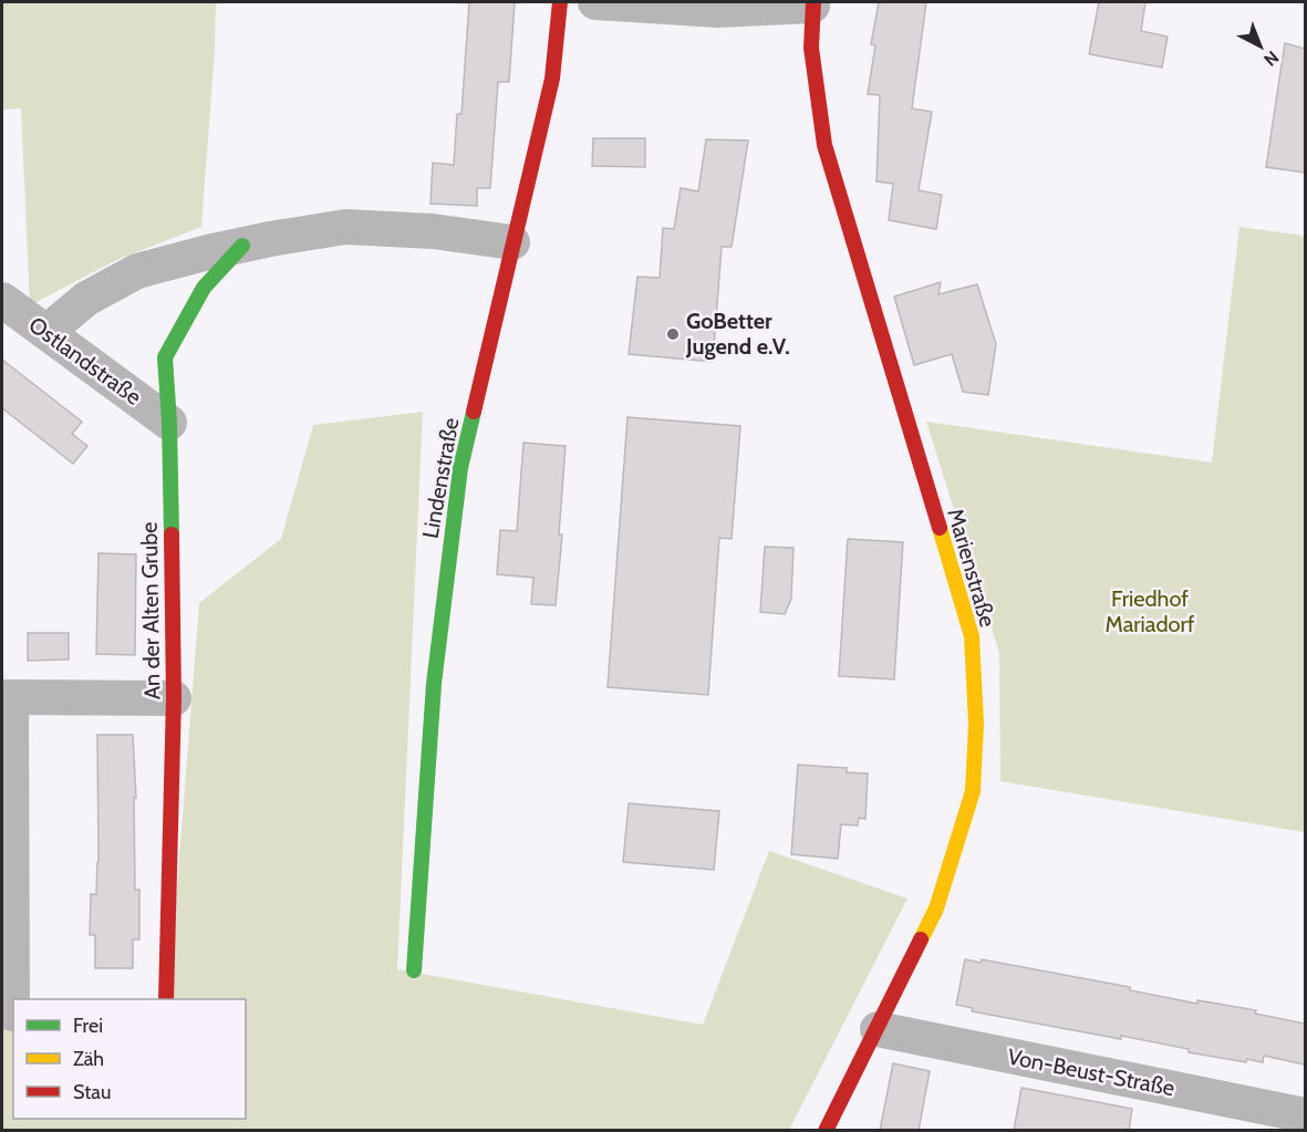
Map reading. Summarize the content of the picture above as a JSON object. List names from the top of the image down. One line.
{"streets":{"street":["Ostlandstraße","Lindenstraße","Marienstraße","An der Alten Grube","Von-Beust-Straße"]},"crossings":[["Ostlandstraße","An der Alten Grube"],["Marienstraße","Von-Beust-Straße"]],"parks":["Friedhof Mariadorf"],"places":["GoBetter Jugend e.V."],"legend":["Frei","Zäh","Stau"],"north":"bottom right"}
